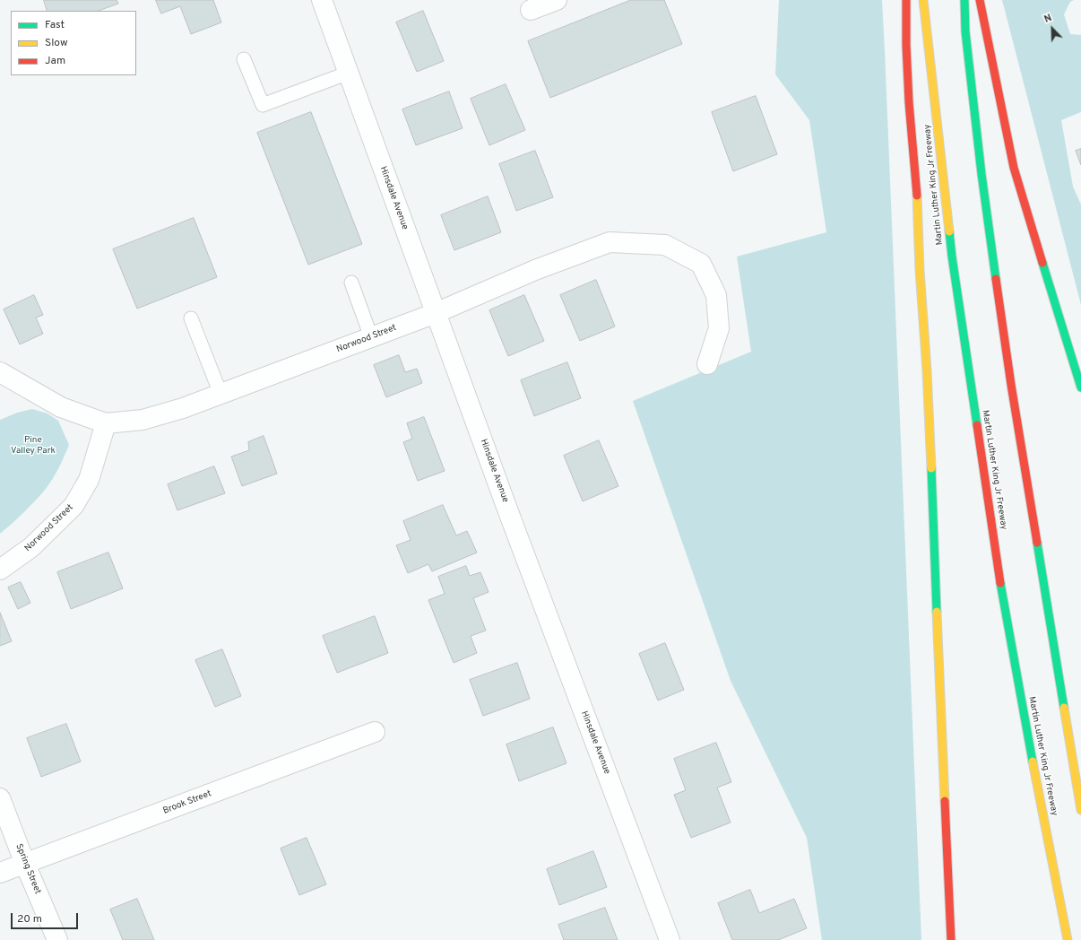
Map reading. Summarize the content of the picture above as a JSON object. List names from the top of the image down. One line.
{"streets":{"highway":["Martin Luther King Jr Freeway"],"street":["Hinsdale Avenue","Norwood Street","Brook Street","Spring Street"]},"crossings":[["Hinsdale Avenue","Norwood Street"],["Brook Street","Spring Street"]],"parks":["Pine Valley Park"],"legend":["Fast","Slow","Jam"],"scale_bar":"20 m","north":"top left"}
